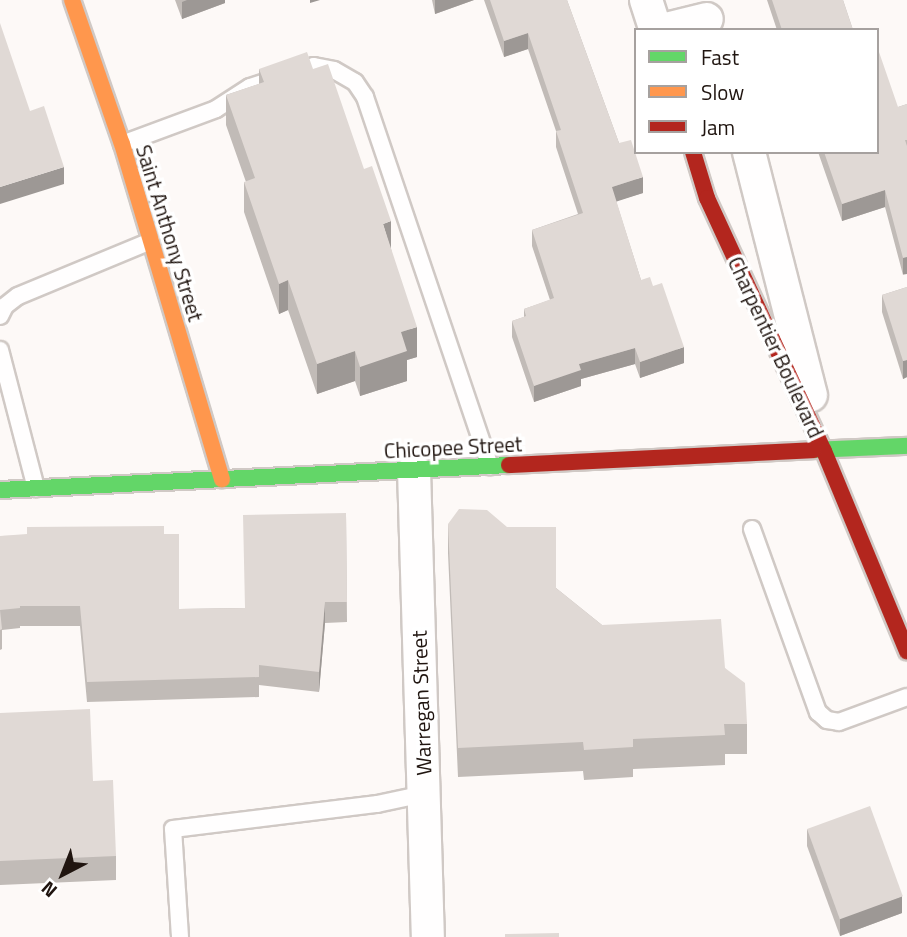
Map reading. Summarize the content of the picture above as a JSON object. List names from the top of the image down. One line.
{"streets":{"street":["Saint Anthony Street","Charpentier Boulevard","Chicopee Street","Warregan Street"]},"crossings":[["Saint Anthony Street","Chicopee Street"],["Charpentier Boulevard","Chicopee Street"],["Chicopee Street","Warregan Street"]],"legend":["Fast","Slow","Jam"],"north":"bottom left"}
